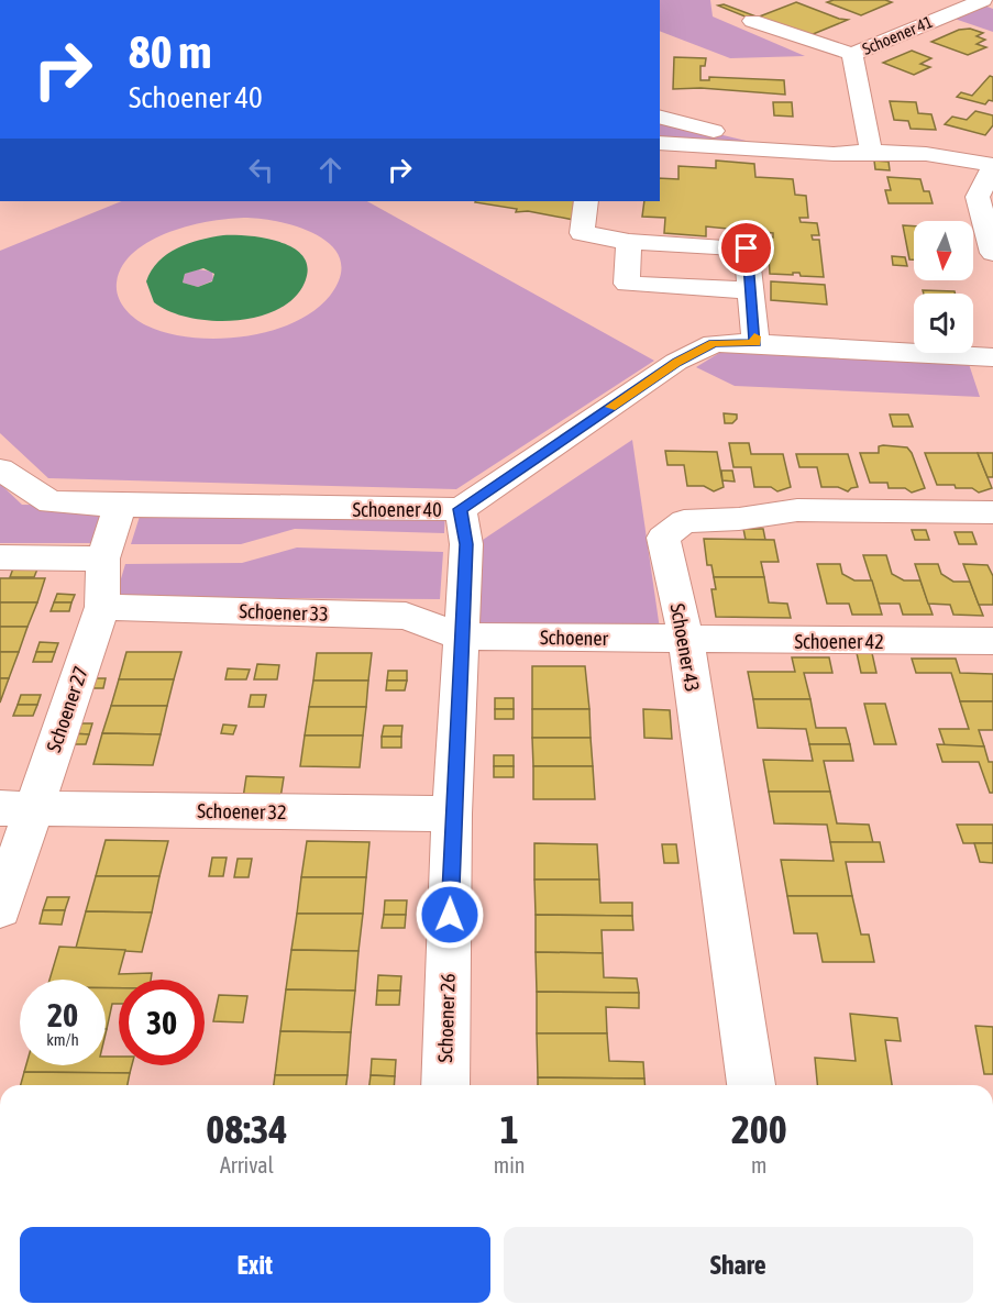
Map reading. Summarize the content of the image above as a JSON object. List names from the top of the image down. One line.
{"streets":{"street":["Schoener 41","Schoener 40","Schoener 33","Schoener","Schoener 42","Schoener 43","Schoener 27","Schoener 32","Schoener 26"]},"crossings":[["Schoener 40","Schoener 27"],["Schoener 40","Schoener 26"],["Schoener 33","Schoener"],["Schoener 33","Schoener 27"],["Schoener 33","Schoener 26"],["Schoener","Schoener 42"],["Schoener","Schoener 43"],["Schoener","Schoener 26"],["Schoener 42","Schoener 43"],["Schoener 27","Schoener 32"],["Schoener 32","Schoener 26"]],"north":"bottom","page":{"turn":["80 m","Schoener 40"],"speed":"20 km/h","limit":"30","eta":["08:34","Arrival","1","min","200","m"],"buttons":["Exit","Share"]}}
